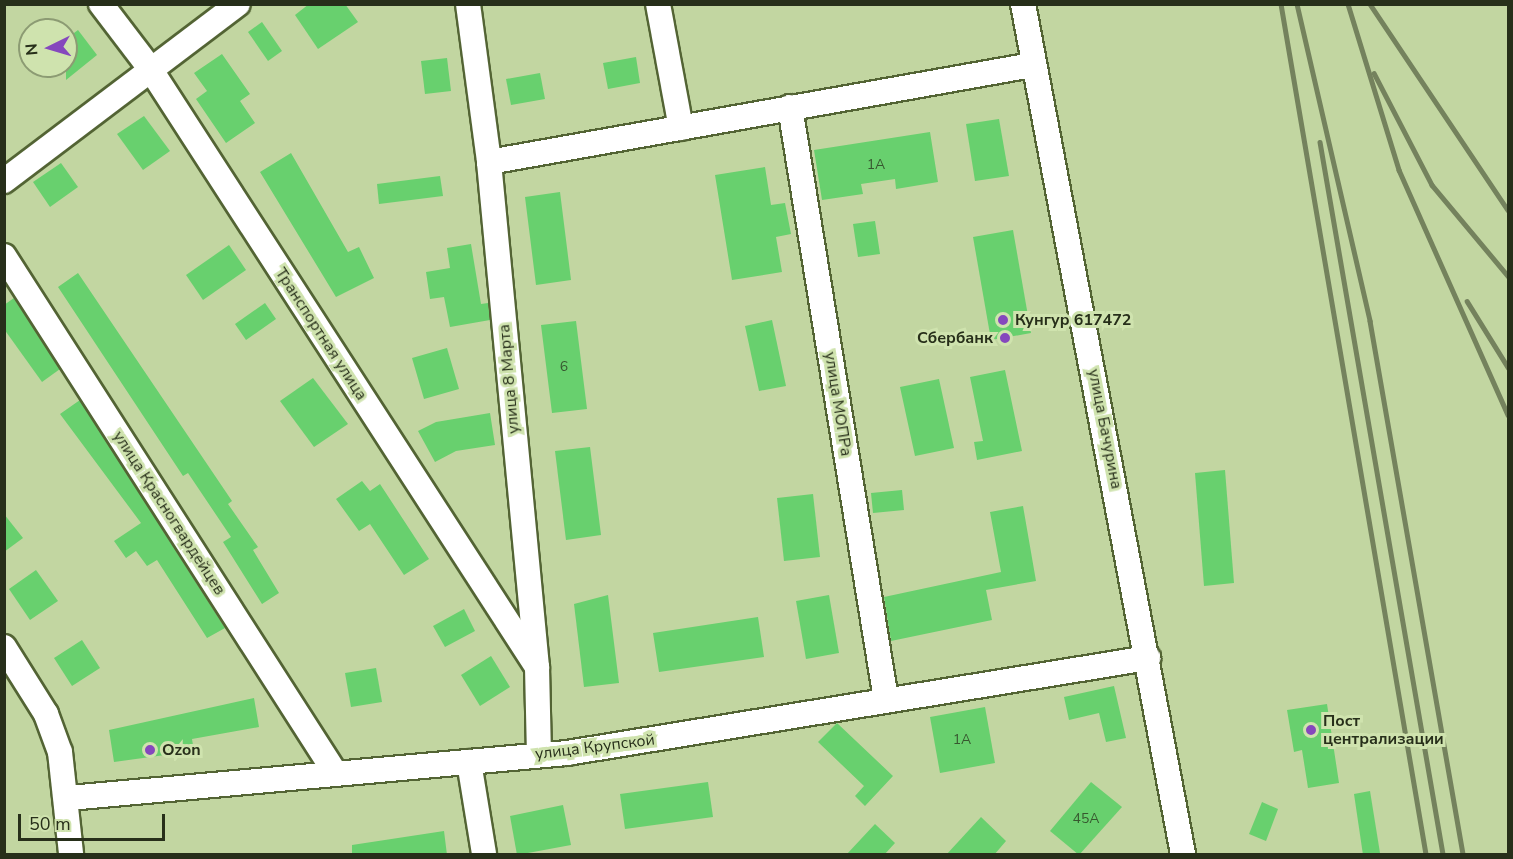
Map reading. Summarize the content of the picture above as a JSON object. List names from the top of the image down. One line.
{"streets":{"street":["Транспортная улица","улица 8 Марта","улица МОПРа","улица Бачурина","улица Красногвардейцев","улица Крупской"]},"crossings":[["Транспортная улица","улица 8 Марта"],["улица 8 Марта","улица Крупской"],["улица МОПРа","улица Крупской"],["улица Бачурина","улица Крупской"],["улица Красногвардейцев","улица Крупской"]],"places":["Кунгур 617472","Сбербанк","Пост централизации","Ozon"],"house_numbers":["1А","6","1А","45А"],"scale_bar":"50 m","north":"left"}
